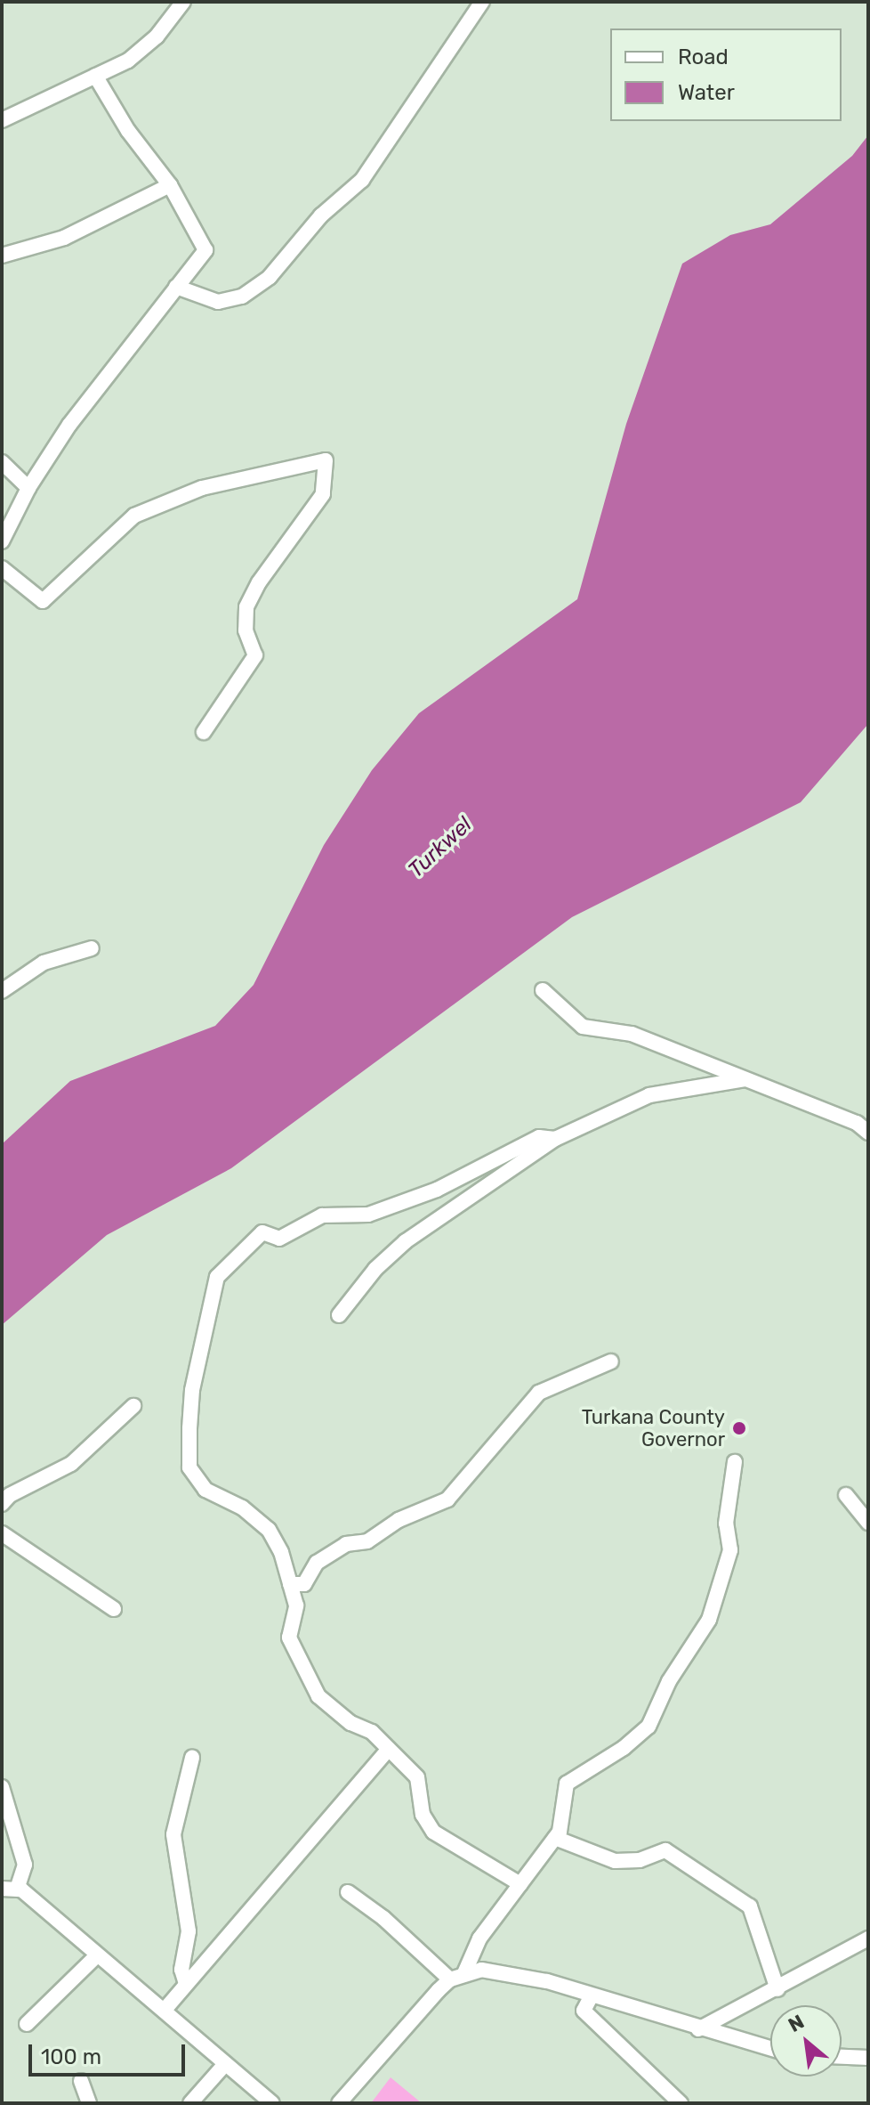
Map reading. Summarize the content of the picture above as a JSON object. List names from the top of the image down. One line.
{"water":["Turkwel"],"places":["Turkana County Governor"],"legend":["Road","Water"],"scale_bar":"100 m","north":"top left"}
